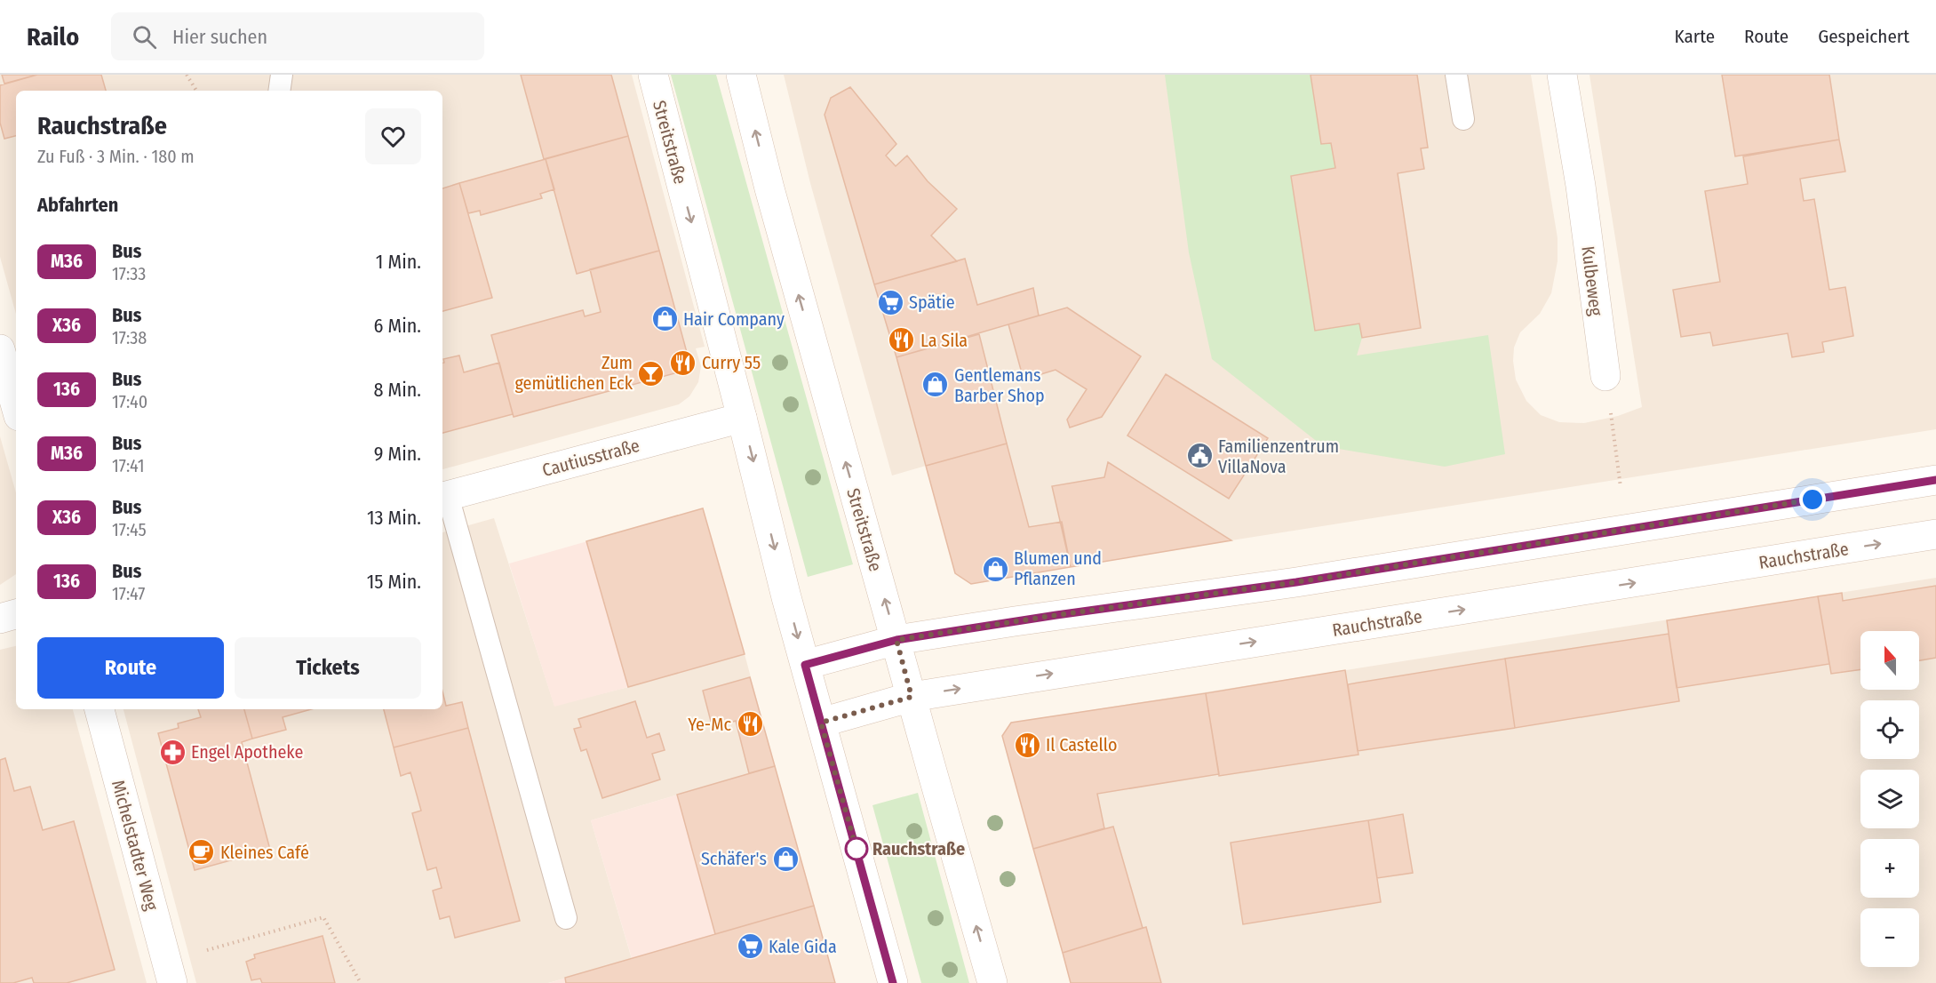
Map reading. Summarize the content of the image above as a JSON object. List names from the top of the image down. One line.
{"streets":{"main road":["Streitstraße","Kulbeweg","Cautiusstraße","Rauchstraße","Michelstadter Weg"]},"crossings":[["Streitstraße","Cautiusstraße"],["Streitstraße","Rauchstraße"]],"places":{"supermarket":["Spätie","Kale Gida"],"shop":["Hair Company","Gentlemans Barber Shop","Blumen und Pflanzen","Schäfer's"],"restaurant":["La Sila","Curry 55","Ye-Mc","Il Castello"],"bar":["Zum gemütlichen Eck"],"public building":["Familienzentrum VillaNova"],"pharmacy":["Engel Apotheke"],"other":["Rauchstraße"],"cafe":["Kleines Café"]},"lines":["bus line M36"],"north":"top","page":{"header":"Railo","search":"Hier suchen","nav":["Karte","Route","Gespeichert"],"heading":[["Rauchstraße","Zu Fuß · 3 Min. · 180 m"],"Abfahrten"],"list":[{"mark":"M36","name":"Bus","note":"17:33","value":"1 Min."},{"mark":"X36","name":"Bus","note":"17:38","value":"6 Min."},{"mark":"136","name":"Bus","note":"17:40","value":"8 Min."},{"mark":"M36","name":"Bus","note":"17:41","value":"9 Min."},{"mark":"X36","name":"Bus","note":"17:45","value":"13 Min."},{"mark":"136","name":"Bus","note":"17:47","value":"15 Min."}],"buttons":["Route","Tickets"],"map_buttons":["+","−"]}}
